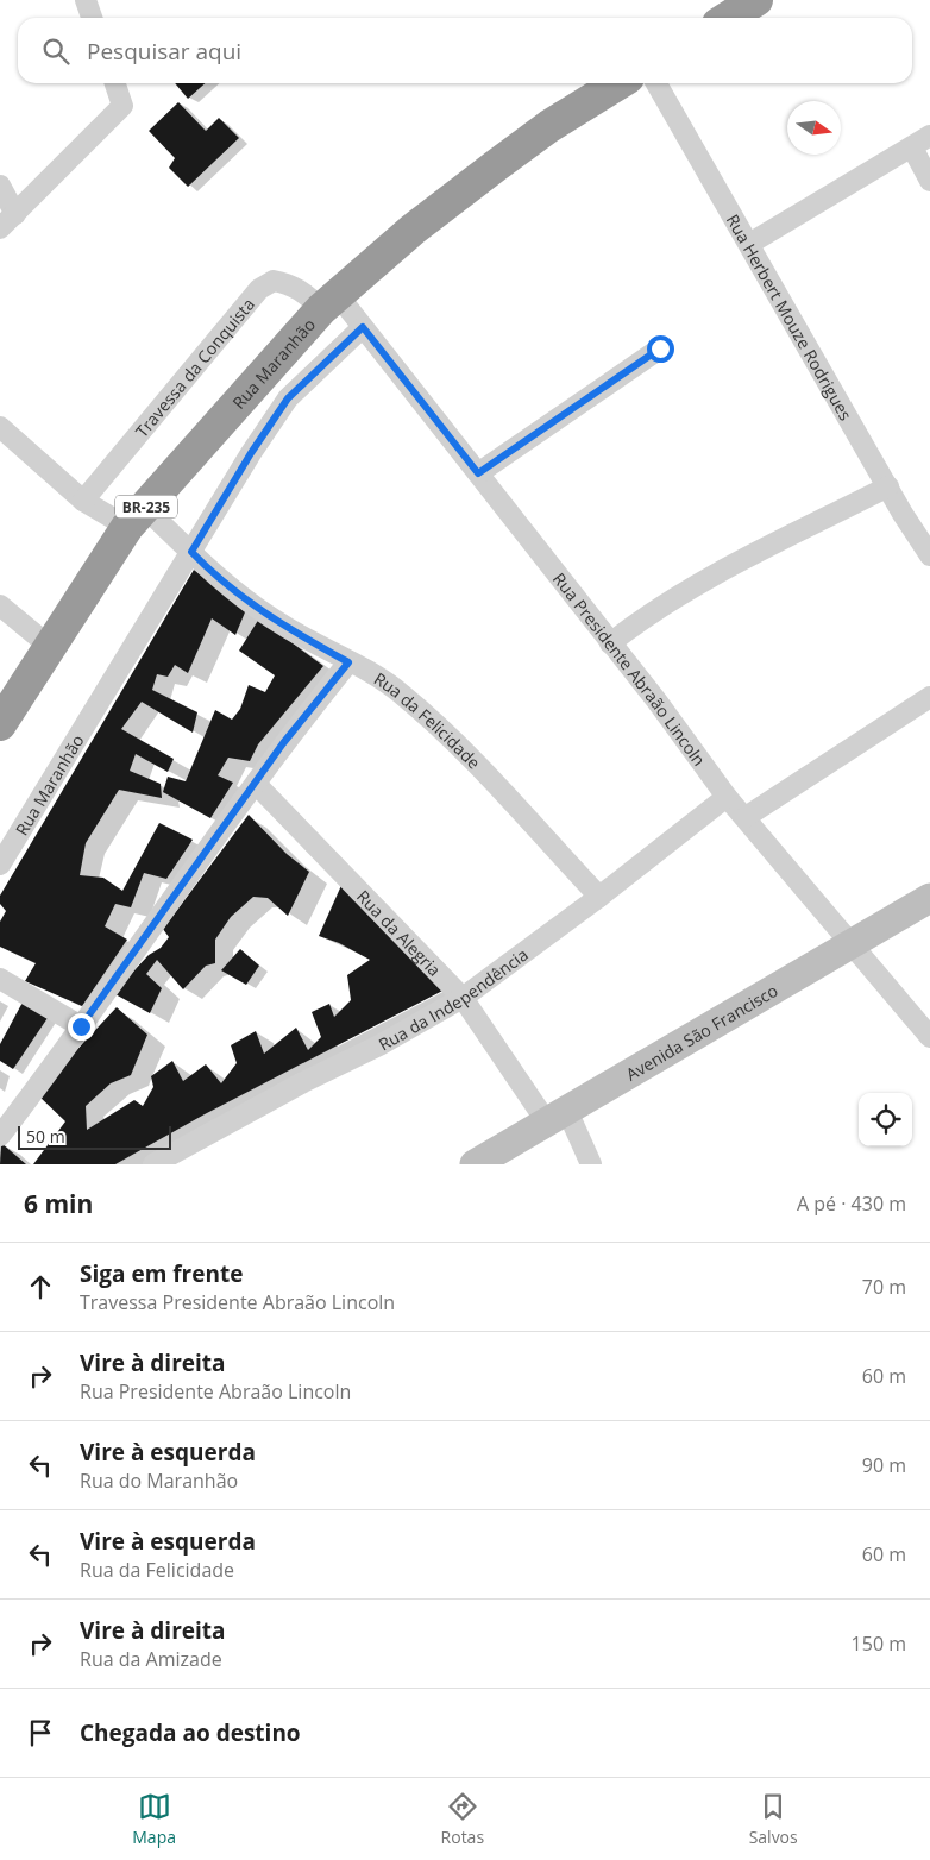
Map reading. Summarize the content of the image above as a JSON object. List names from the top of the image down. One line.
{"streets":{"highway":["Rua Maranhão","BR-235"],"street":["Rua Herbert Mouze Rodrigues","Travessa da Conquista","Rua Presidente Abraão Lincoln","Rua da Felicidade","Rua da Alegria","Rua da Independência","Avenida São Francisco"]},"crossings":[["Rua Maranhão","Travessa da Conquista"],["Rua Maranhão","Rua Presidente Abraão Lincoln"],["Rua Maranhão","Rua da Felicidade"],["Travessa da Conquista","Rua Presidente Abraão Lincoln"],["Travessa da Conquista","Rua da Felicidade"],["Rua Presidente Abraão Lincoln","Rua da Independência"],["Rua Presidente Abraão Lincoln","Avenida São Francisco"],["Rua da Felicidade","Rua da Independência"],["Rua da Alegria","Rua da Independência"],["Rua da Alegria","Avenida São Francisco"]],"scale_bar":"50 m","north":"right","page":{"search":"Pesquisar aqui","scale":"50 m","heading":["6 min","A pé · 430 m"],"list":[["Siga em frente","Travessa Presidente Abraão Lincoln","70 m"],["Vire à direita","Rua Presidente Abraão Lincoln","60 m"],["Vire à esquerda","Rua do Maranhão","90 m"],["Vire à esquerda","Rua da Felicidade","60 m"],["Vire à direita","Rua da Amizade","150 m"],"Chegada ao destino"],"nav":["Mapa","Rotas","Salvos"]}}
